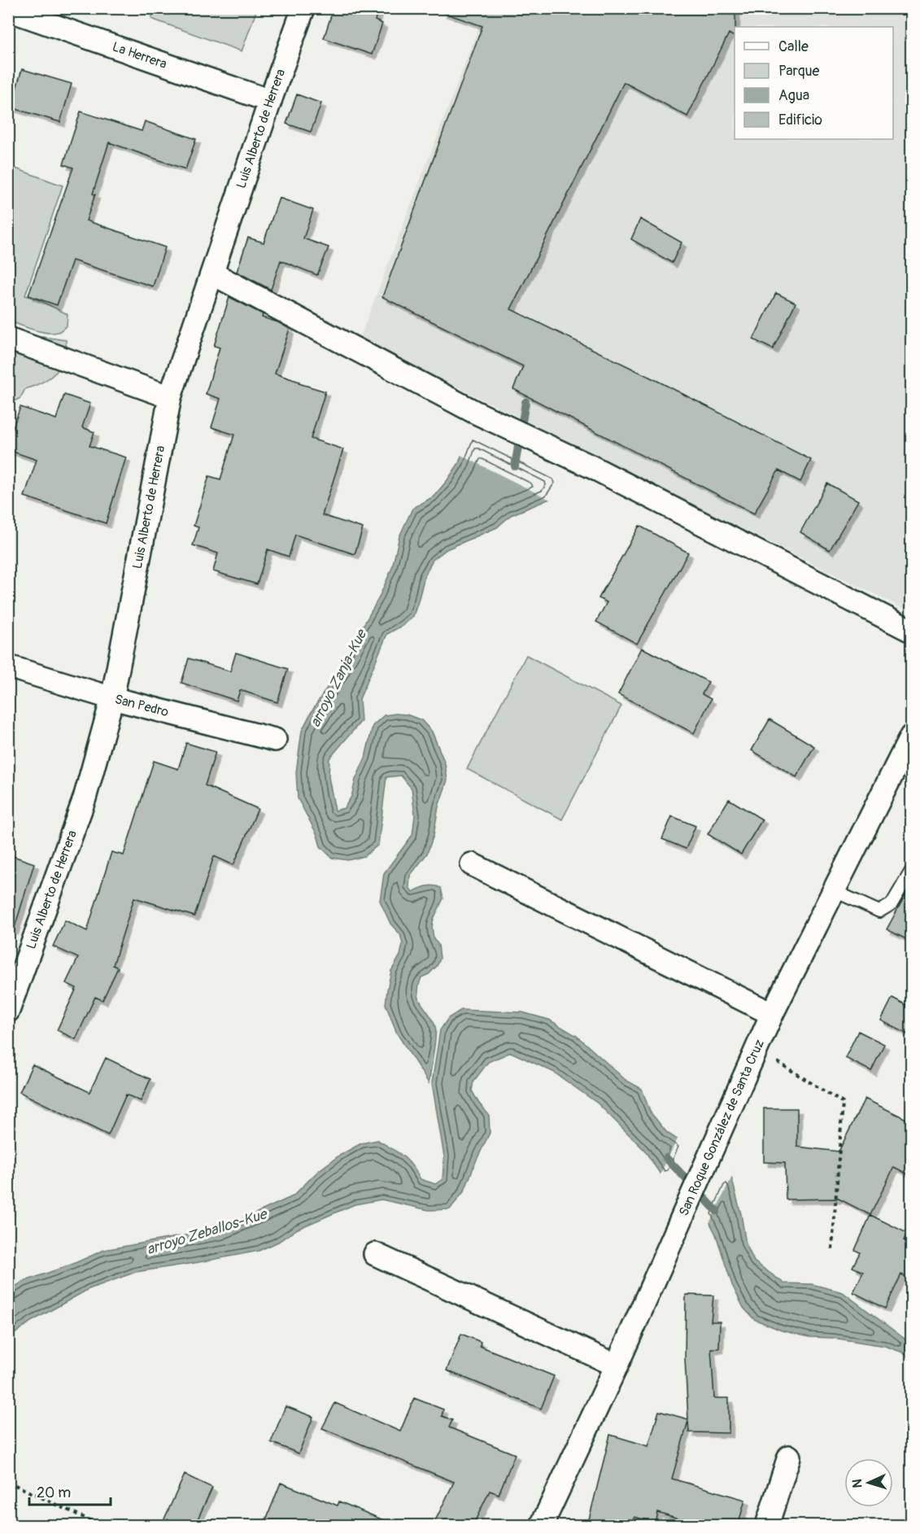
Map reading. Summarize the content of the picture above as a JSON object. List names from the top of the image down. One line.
{"streets":{"street":["La Herrera","Luis Alberto de Herrera","San Pedro","San Roque González de Santa Cruz"]},"crossings":[["La Herrera","Luis Alberto de Herrera"],["Luis Alberto de Herrera","San Pedro"]],"water":["arroyo Zanja-Kue","arroyo Zeballos-Kue"],"legend":["Calle","Parque","Agua","Edificio"],"scale_bar":"20 m","north":"left"}
